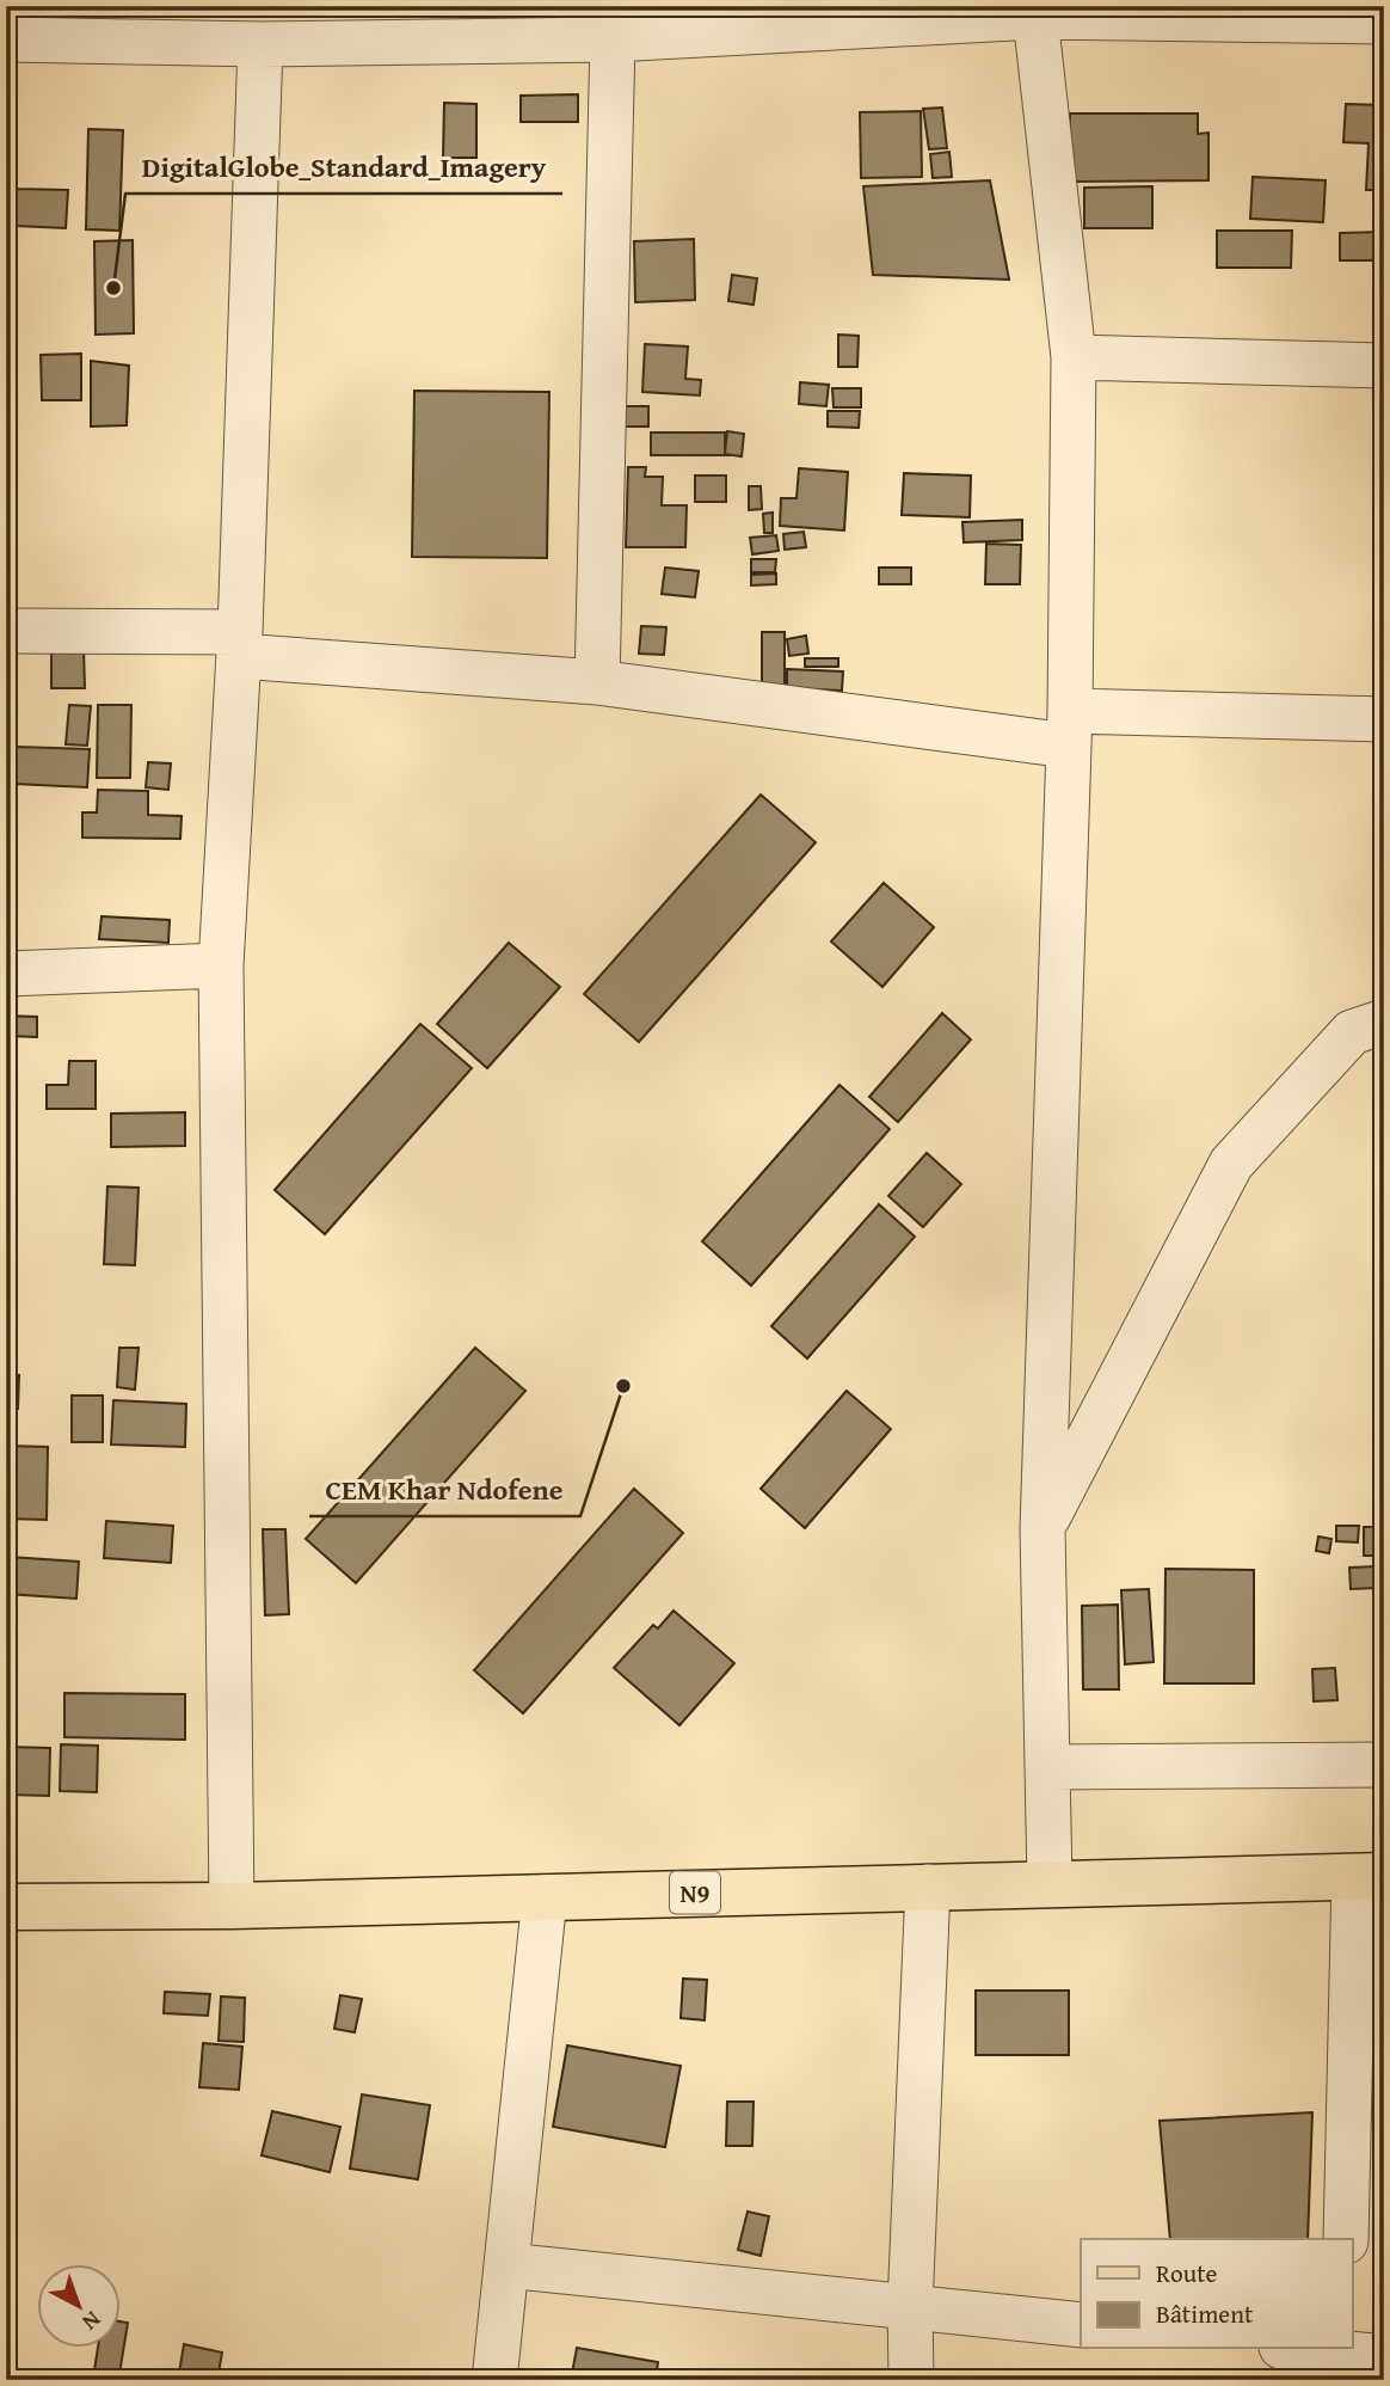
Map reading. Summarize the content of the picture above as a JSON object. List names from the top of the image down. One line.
{"streets":{"main road":["N9"]},"places":["DigitalGlobe_Standard_Imagery","CEM Khar Ndofene"],"legend":["Route","Bâtiment"],"north":"bottom right"}
